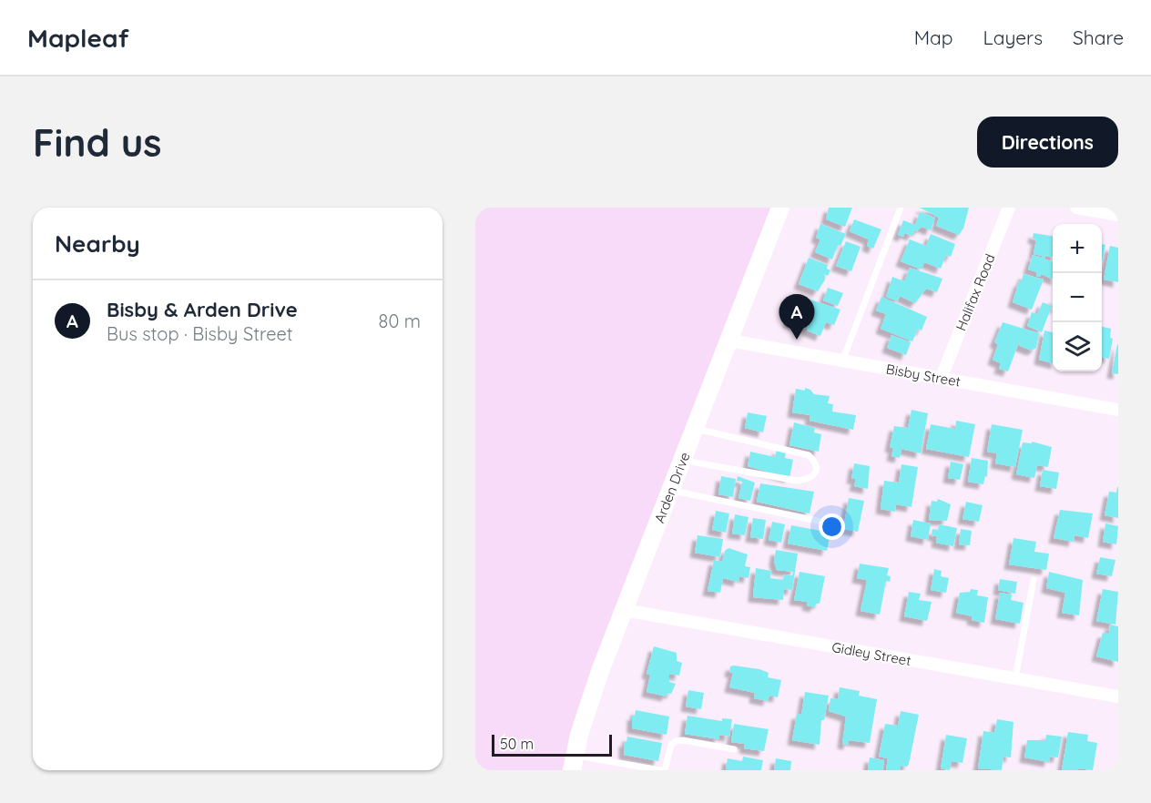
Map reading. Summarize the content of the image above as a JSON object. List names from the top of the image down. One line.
{"streets":{"street":["Halifax Road","Bisby Street","Arden Drive","Gidley Street"]},"crossings":[["Halifax Road","Bisby Street"],["Bisby Street","Arden Drive"],["Arden Drive","Gidley Street"]],"scale_bar":"50 m","page":{"header":"Mapleaf","nav":["Map","Layers","Share"],"buttons":"Directions","title":"Find us","heading":"Nearby","map_buttons":["+","−"],"list":[{"mark":"A","name":"Bisby & Arden Drive","note":"Bus stop · Bisby Street","value":"80 m"}],"pins":"A","scale":"50 m"}}
